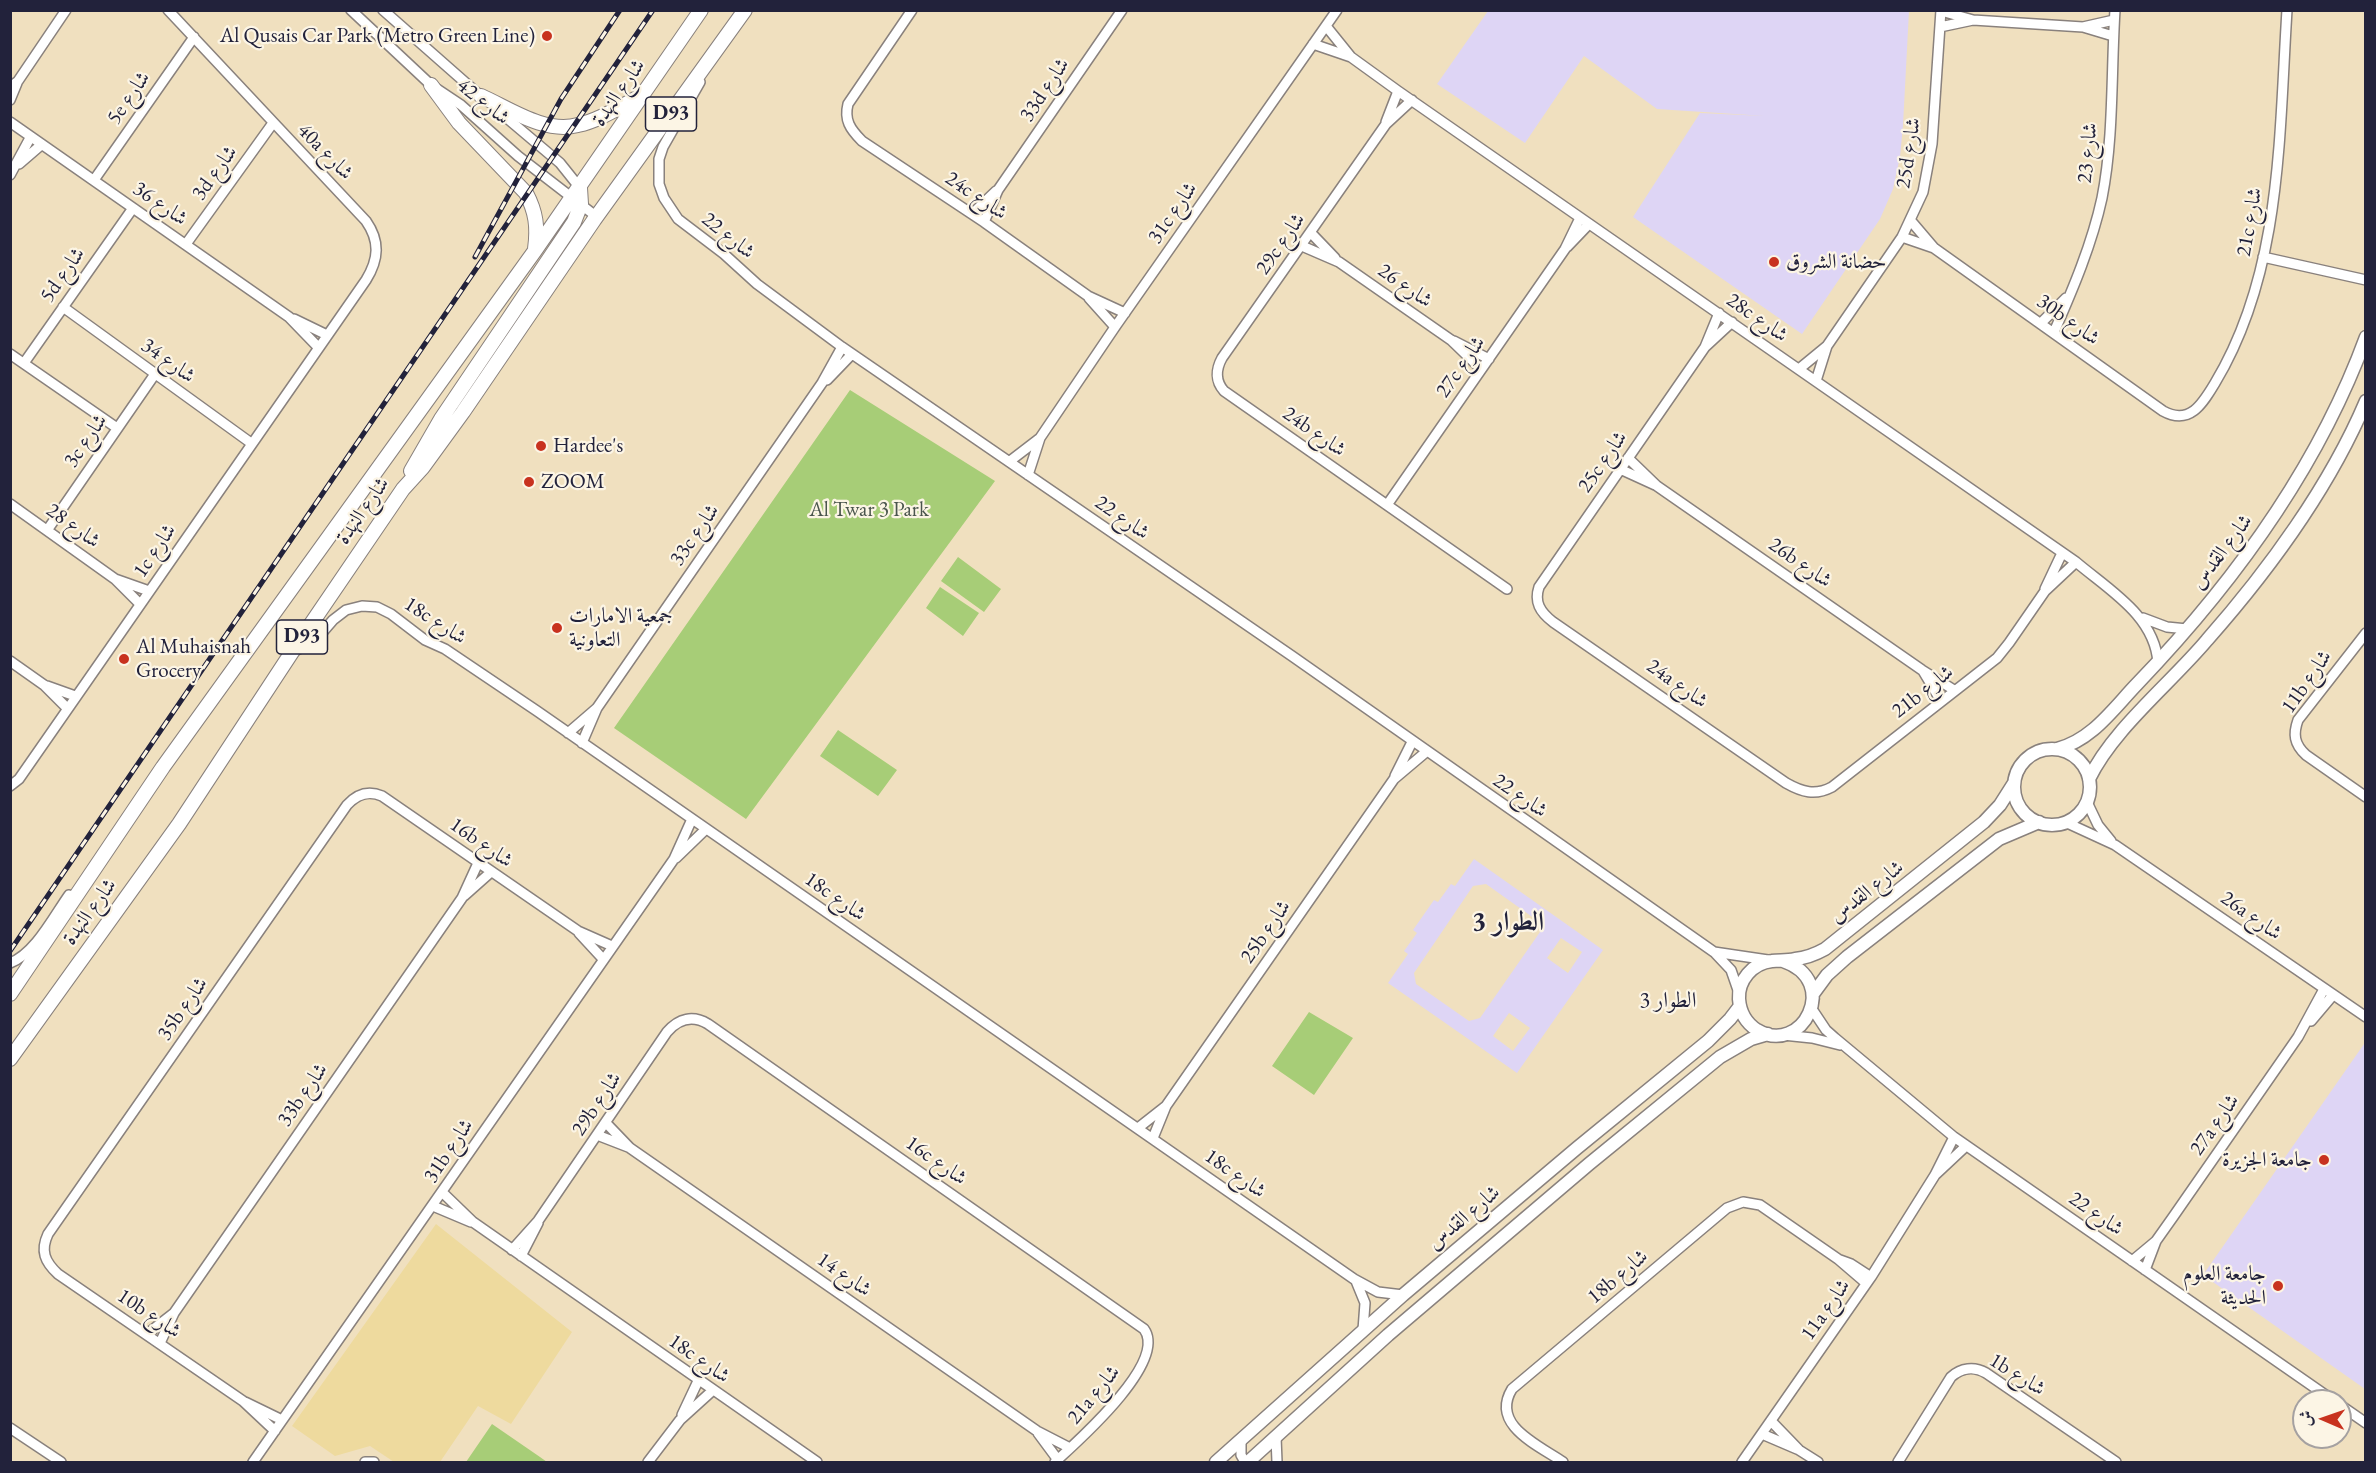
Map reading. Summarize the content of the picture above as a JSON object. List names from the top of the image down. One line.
{"streets":{"main road":["شارع النهدة","D93","شارع القدس"],"street":["33d شارع","5e شارع","شارع 42","40a شارع","25d شارع","شارع 23","3d شارع","24c شارع","شارع 36","31c شارع","21c شارع","شارع 22","29c شارع","5d شارع","شارع 26","28c شارع","30b شارع","شارع 34","27c شارع","24b شارع","3c شارع","25c شارع","شارع 28","33c شارع","1c شارع","26b شارع","18c شارع","11b شارع","24a شارع","21b شارع","16b شارع","26a شارع","25b شارع","35b شارع","33b شارع","29b شارع","27a شارع","31b شارع","16c شارع","شارع 14","18b شارع","11a شارع","10b شارع","1b شارع","21a شارع"]},"crossings":[["33d شارع","24c شارع"],["شارع النهدة","شارع 42"],["شارع النهدة","شارع 22"],["شارع النهدة","18c شارع"],["5e شارع","40a شارع"],["5e شارع","شارع 36"],["40a شارع","3d شارع"],["40a شارع","شارع 36"],["40a شارع","1c شارع"],["25d شارع","28c شارع"],["25d شارع","30b شارع"],["شارع 23","30b شارع"],["3d شارع","شارع 36"],["24c شارع","31c شارع"],["شارع 36","5d شارع"],["شارع 36","1c شارع"],["31c شارع","شارع 22"],["31c شارع","28c شارع"],["21c شارع","30b شارع"],["شارع 22","33c شارع"],["شارع 22","شارع القدس"],["شارع 22","25b شارع"],["شارع 22","27a شارع"],["شارع 22","11a شارع"],["29c شارع","شارع 26"],["29c شارع","28c شارع"],["29c شارع","24b شارع"],["5d شارع","شارع 34"],["شارع 26","27c شارع"],["28c شارع","27c شارع"],["28c شارع","25c شارع"],["28c شارع","شارع القدس"],["28c شارع","21b شارع"],["شارع 34","3c شارع"],["شارع 34","1c شارع"],["27c شارع","24b شارع"],["3c شارع","شارع 28"],["25c شارع","26b شارع"],["25c شارع","24a شارع"],["شارع 28","1c شارع"],["33c شارع","18c شارع"],["شارع القدس","18c شارع"],["شارع القدس","26a شارع"],["26b شارع","21b شارع"],["18c شارع","25b شارع"],["18c شارع","29b شارع"],["18c شارع","31b شارع"],["24a شارع","21b شارع"],["16b شارع","35b شارع"],["16b شارع","33b شارع"],["16b شارع","31b شارع"],["26a شارع","27a شارع"],["35b شارع","10b شارع"],["33b شارع","10b شارع"],["29b شارع","16c شارع"],["29b شارع","شارع 14"],["31b شارع","10b شارع"],["16c شارع","21a شارع"],["شارع 14","21a شارع"],["18b شارع","11a شارع"]],"districts":["الطوار 3","الطوار 3"],"parks":["Al Twar 3 Park"],"places":["Al Qusais Car Park (Metro Green Line)","حضانة الشروق","Hardee's","ZOOM","جمعية الامارات التعاونية","Al Muhaisnah Grocery","جامعة الجزيرة","جامعة العلوم الحديثة"],"north":"left"}
